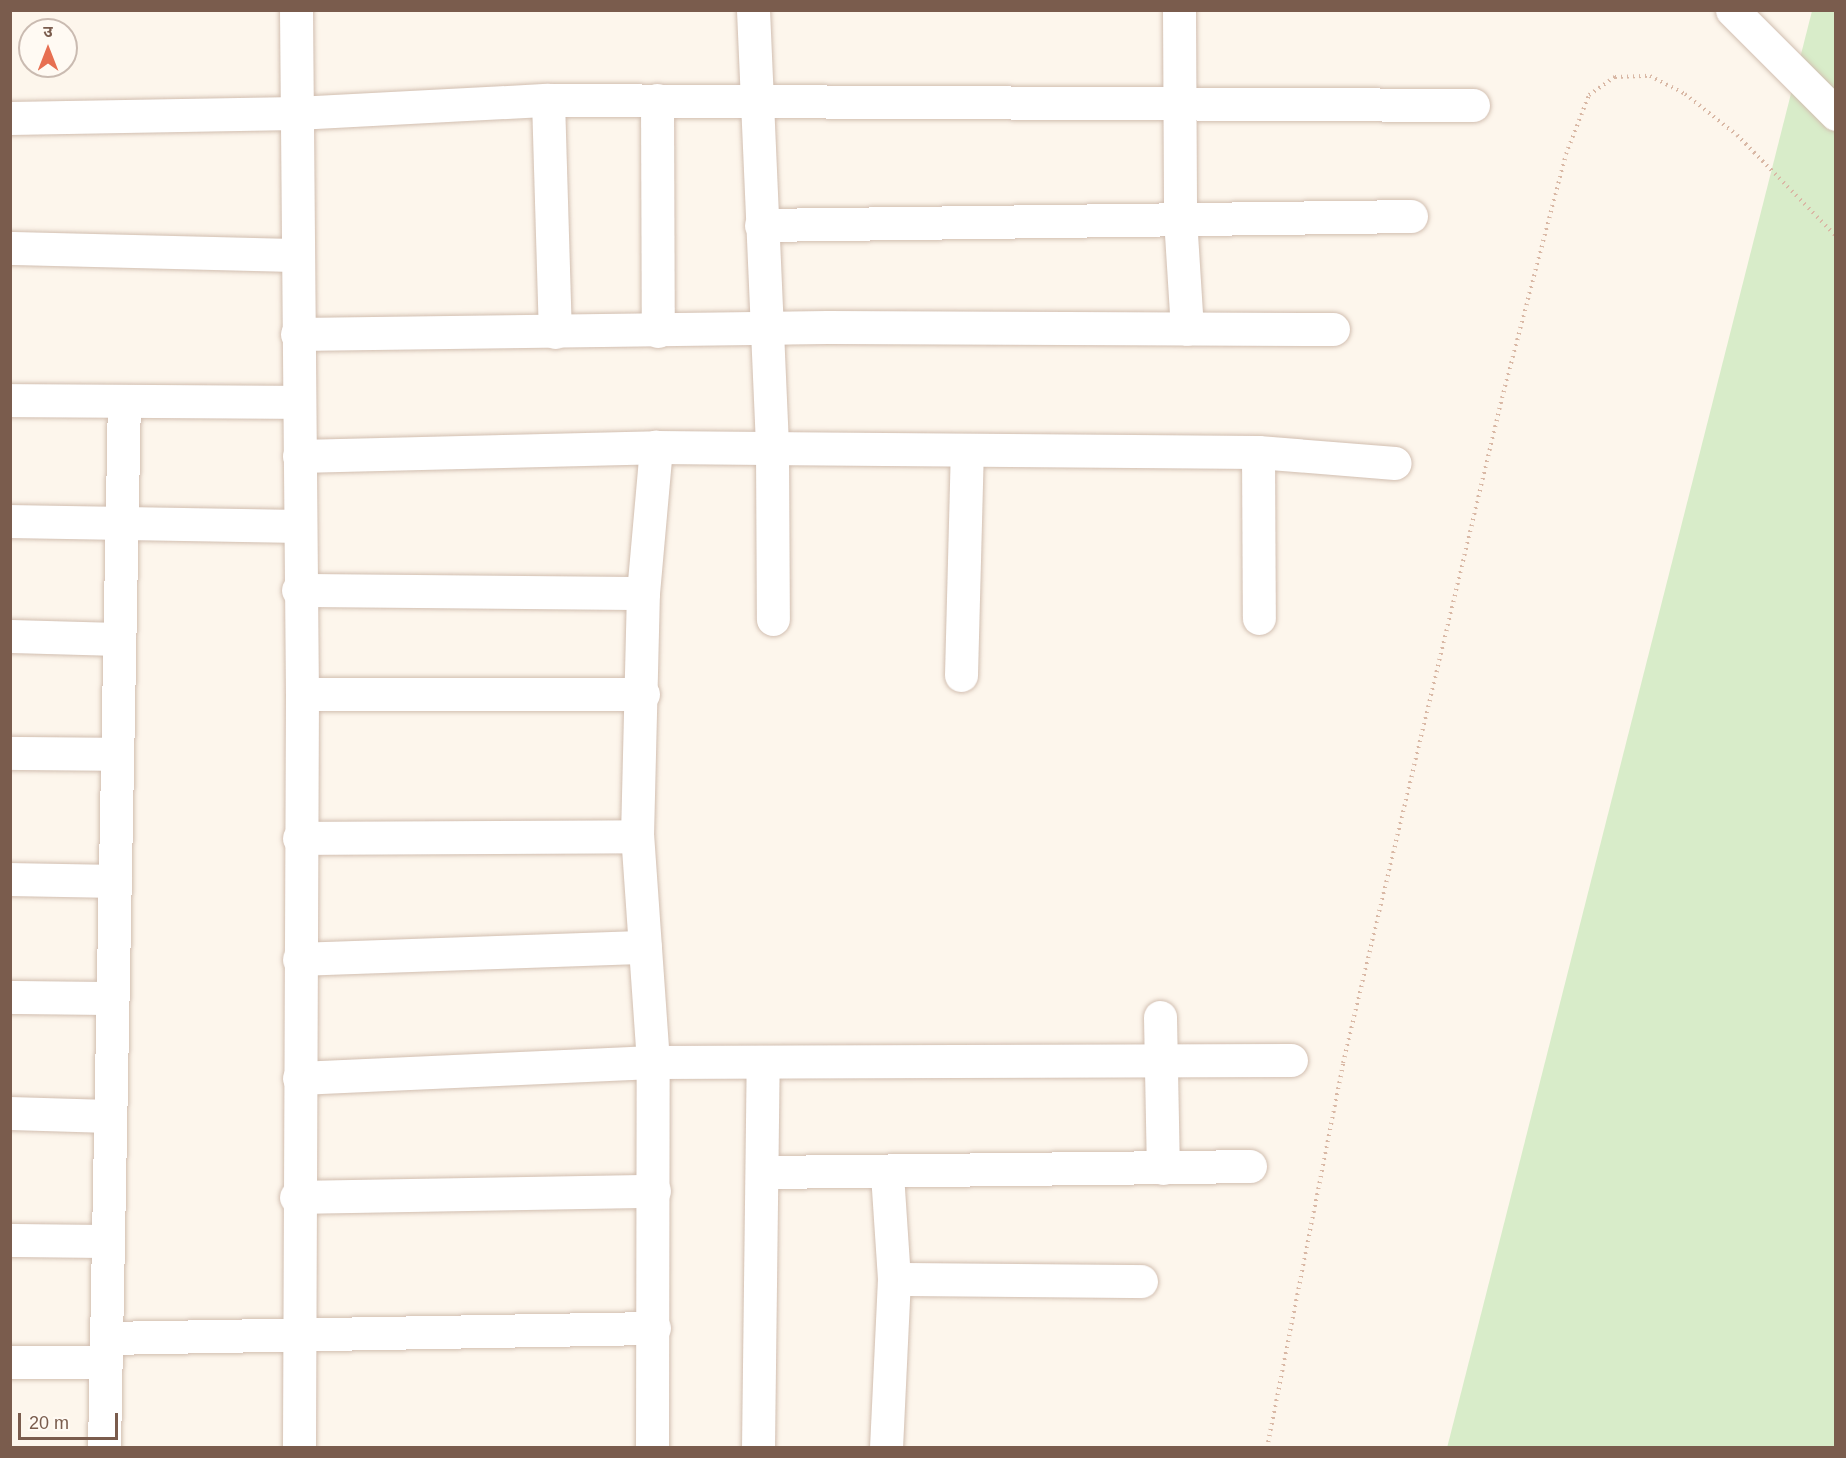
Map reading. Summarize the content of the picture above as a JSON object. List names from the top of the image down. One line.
{"scale_bar":"20 m","north":"top"}
